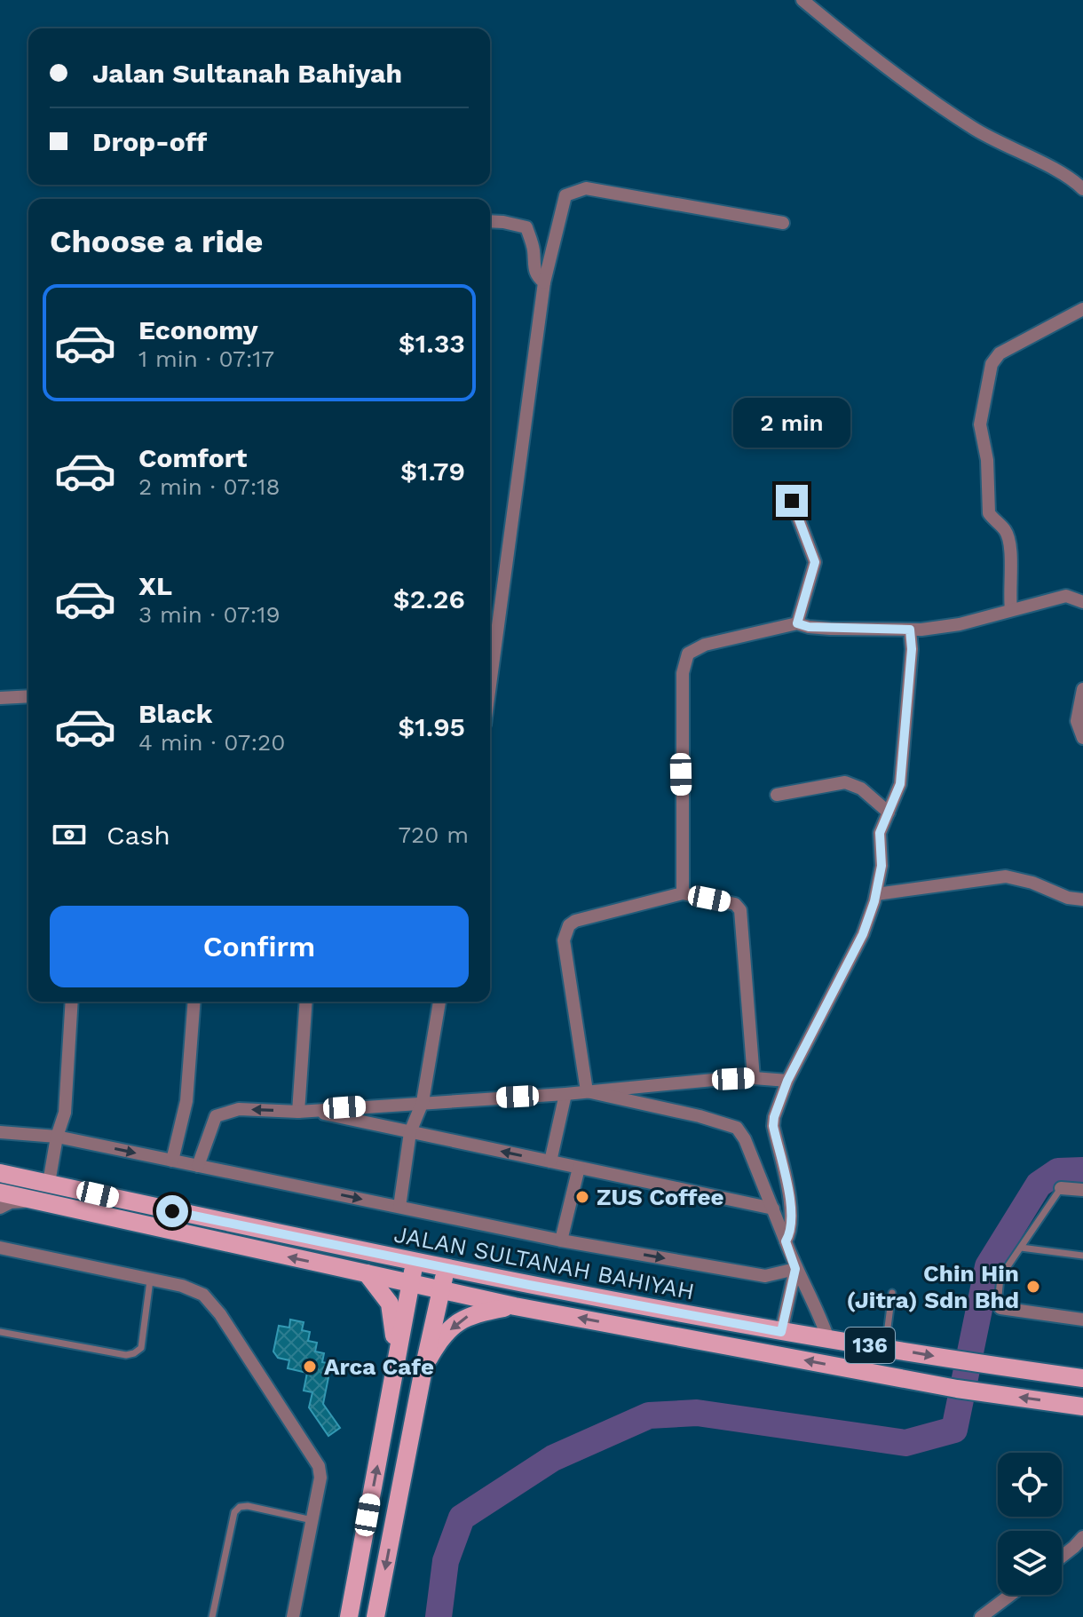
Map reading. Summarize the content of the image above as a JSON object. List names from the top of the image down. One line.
{"streets":{"main road":["JALAN SULTANAH BAHIYAH","136"]},"places":["ZUS Coffee","Chin Hin (Jitra) Sdn Bhd","Arca Cafe"],"page":{"banner":["Jalan Sultanah Bahiyah","Drop-off"],"heading":"Choose a ride","list":[{"name":"Economy","note":"1 min · 07:17","value":"$1.33"},{"name":"Comfort","note":"2 min · 07:18","value":"$1.79"},{"name":"XL","note":"3 min · 07:19","value":"$2.26"},{"name":"Black","note":"4 min · 07:20","value":"$1.95"}],"bubble":"2 min","pay":["Cash","720 m"],"buttons":"Confirm"}}
